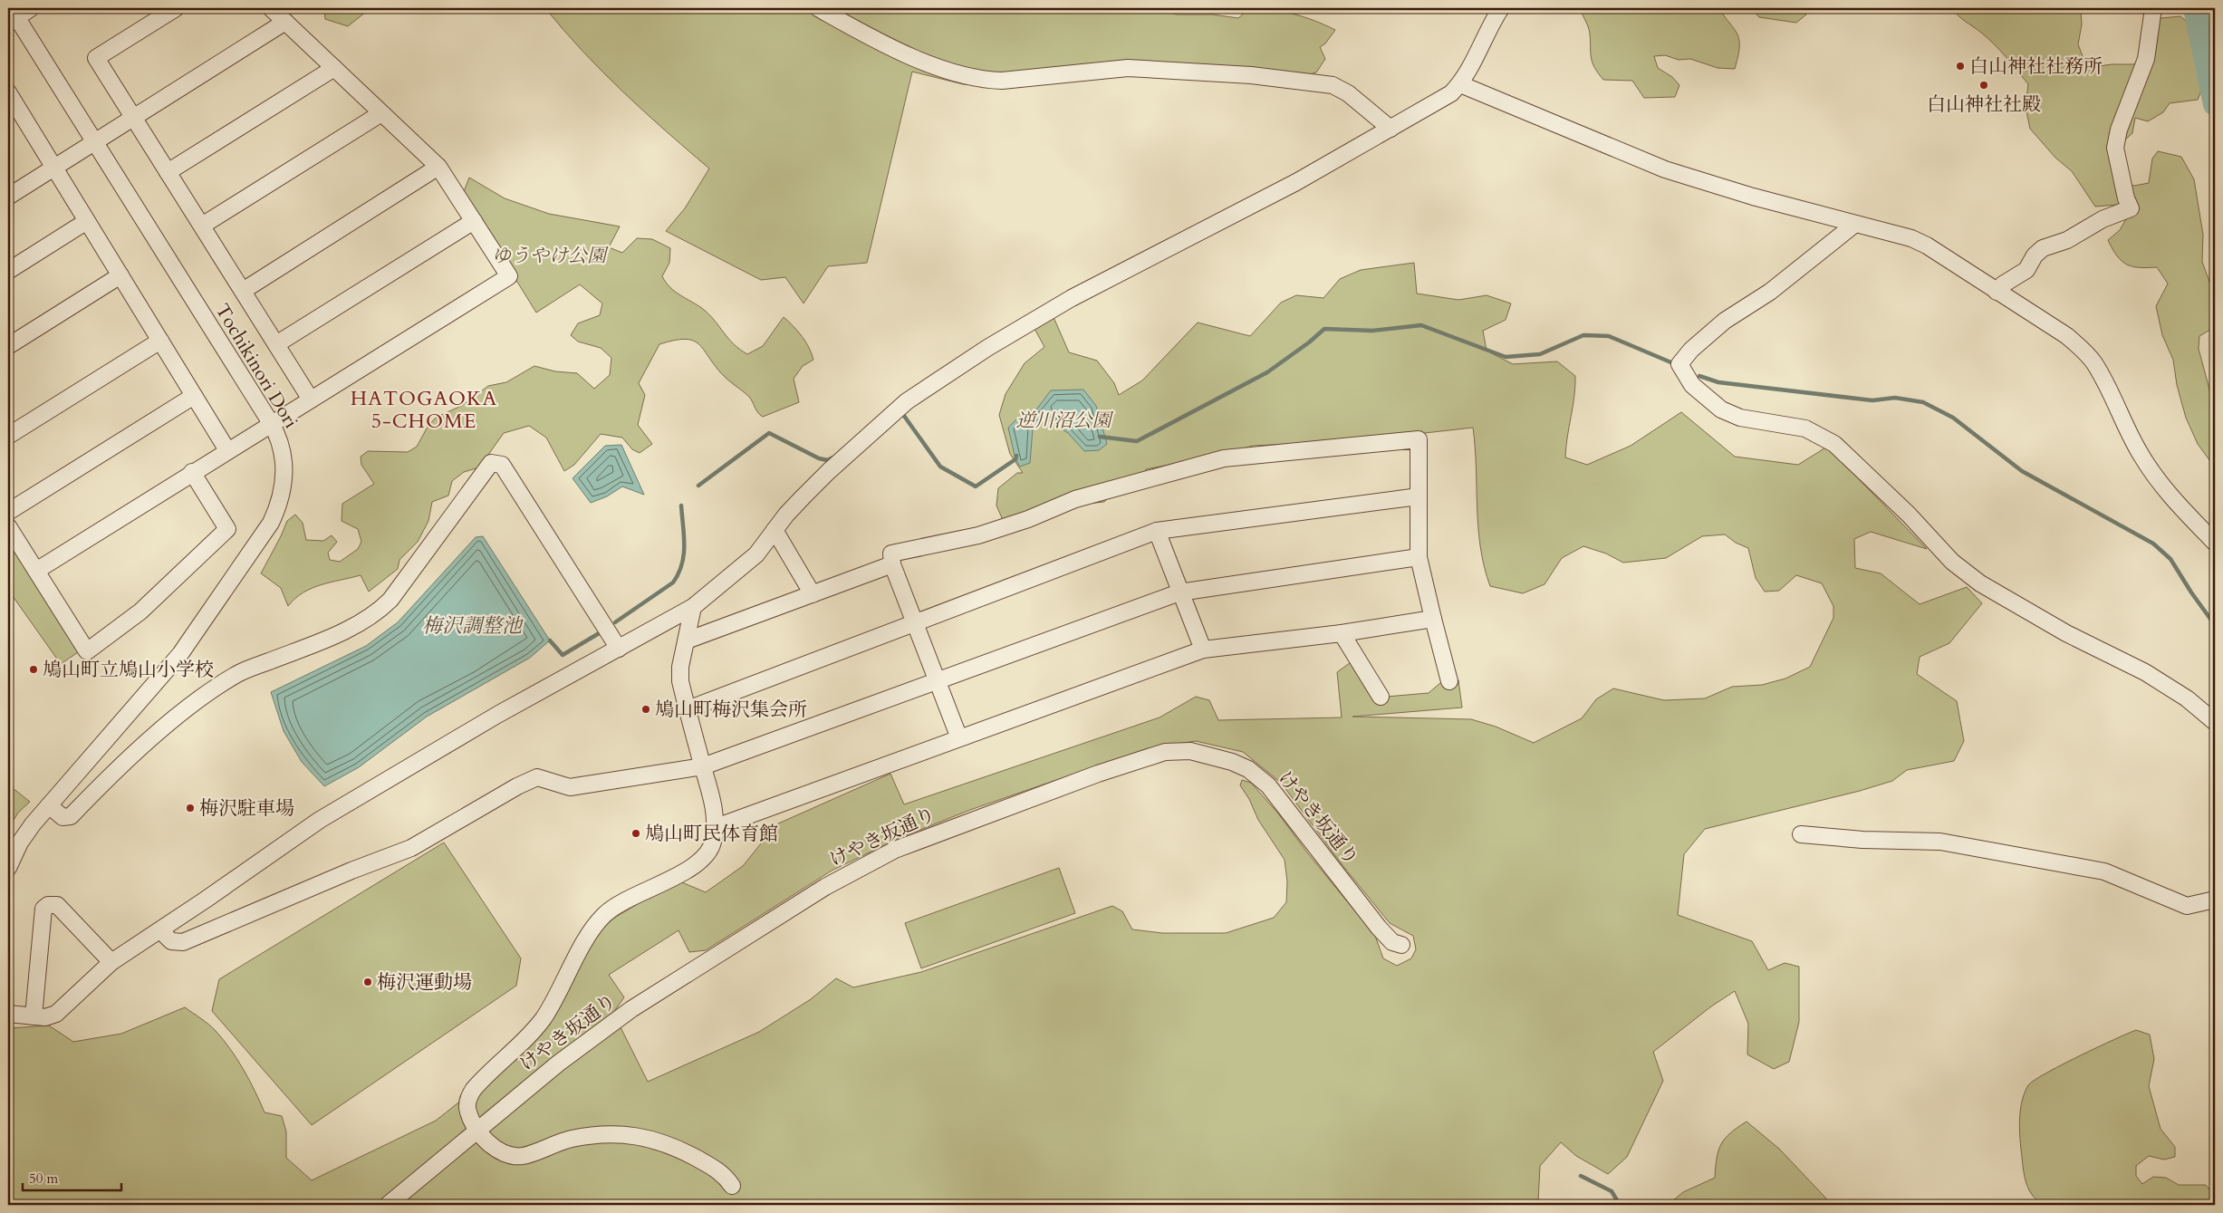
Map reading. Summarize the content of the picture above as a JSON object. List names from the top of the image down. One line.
{"streets":{"street":["Tochikinori Dori","けやき坂通り"]},"districts":["HATOGAOKA 5-CHOME"],"water":["梅沢調整池"],"parks":["ゆうやけ公園","逆川沼公園"],"places":["白山神社社務所","白山神社社殿","鳩山町立鳩山小学校","鳩山町梅沢集会所","梅沢駐車場","鳩山町民体育館","梅沢運動場"],"scale_bar":"50 m"}
